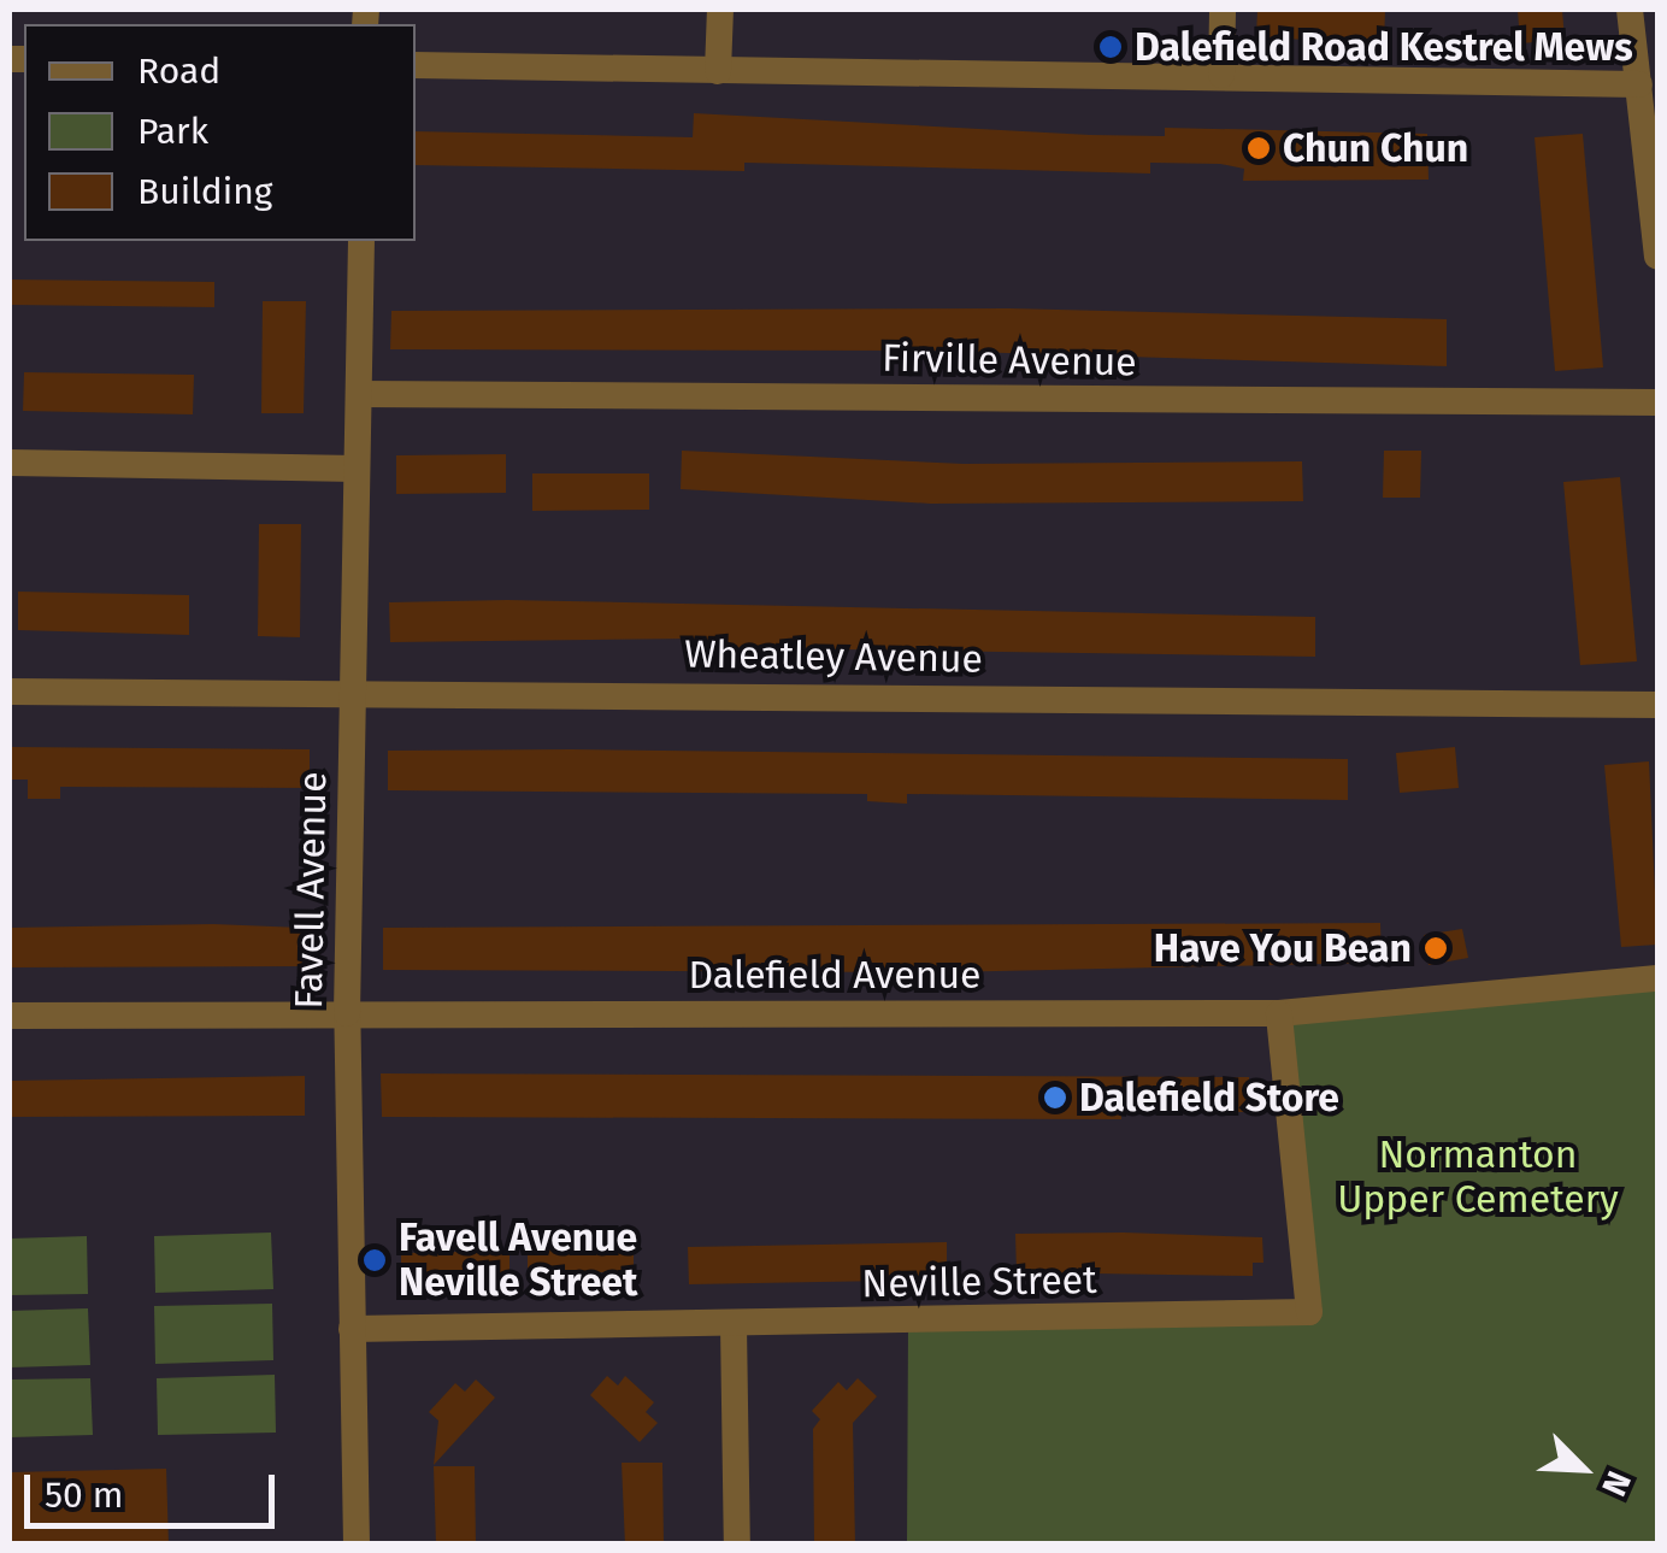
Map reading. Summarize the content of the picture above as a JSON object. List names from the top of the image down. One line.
{"streets":{"street":["Firville Avenue","Wheatley Avenue","Favell Avenue","Dalefield Avenue","Neville Street"]},"crossings":[["Firville Avenue","Favell Avenue"],["Wheatley Avenue","Favell Avenue"],["Favell Avenue","Dalefield Avenue"],["Favell Avenue","Neville Street"],["Dalefield Avenue","Neville Street"]],"parks":["Normanton Upper Cemetery"],"places":["Dalefield Road Kestrel Mews","Chun Chun","Have You Bean","Dalefield Store","Favell Avenue Neville Street"],"legend":["Road","Park","Building"],"scale_bar":"50 m","north":"bottom right"}
